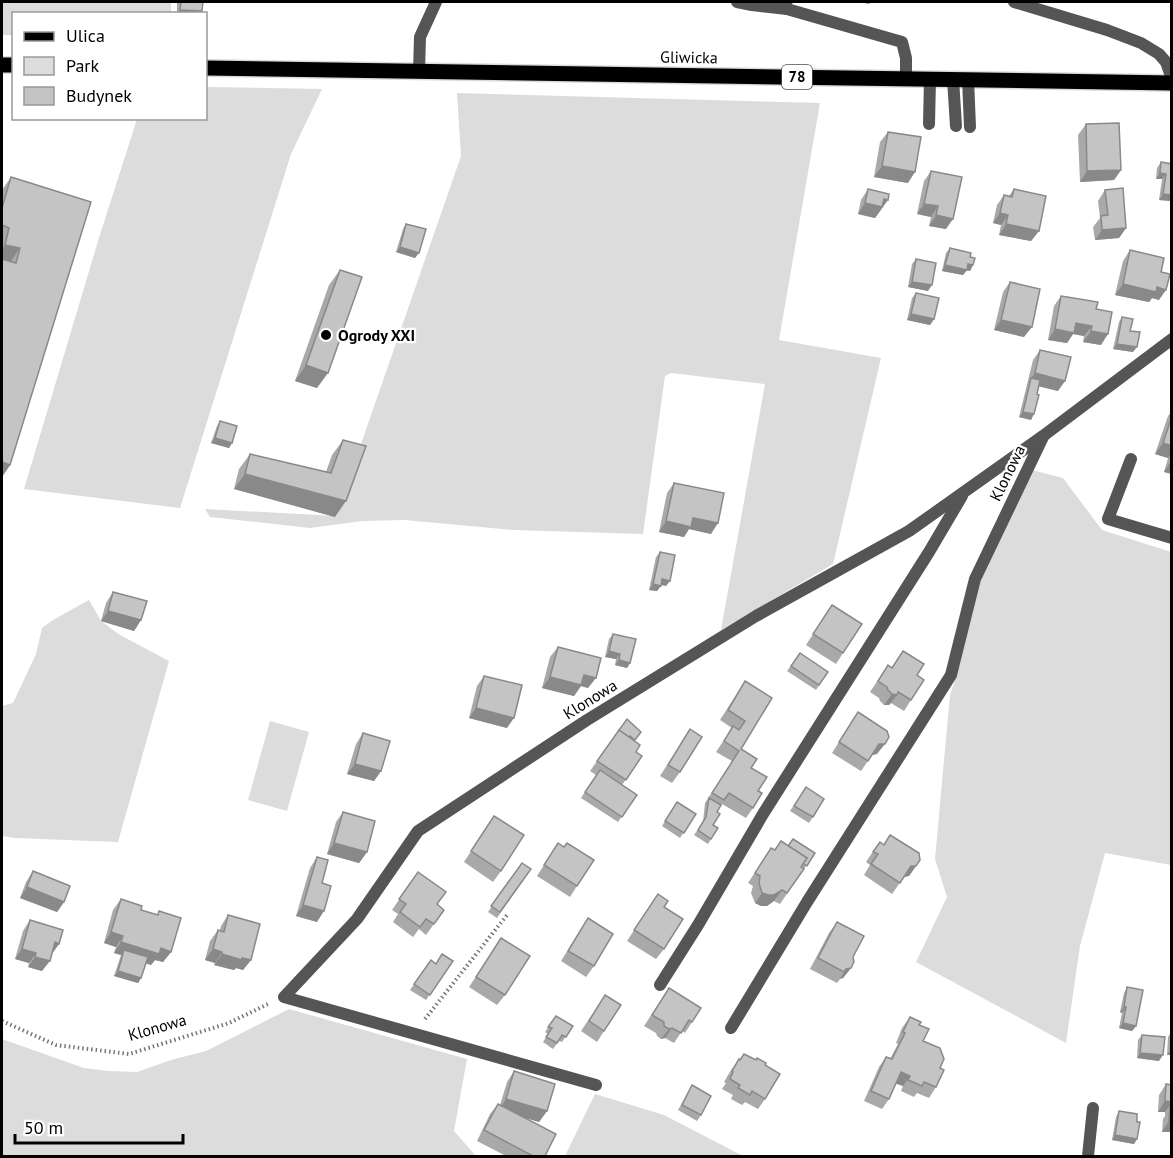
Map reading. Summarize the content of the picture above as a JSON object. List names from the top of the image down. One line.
{"streets":{"main road":["Gliwicka","78"],"street":["Klonowa"]},"places":["Ogrody XXI"],"legend":["Ulica","Park","Budynek"],"scale_bar":"50 m"}
